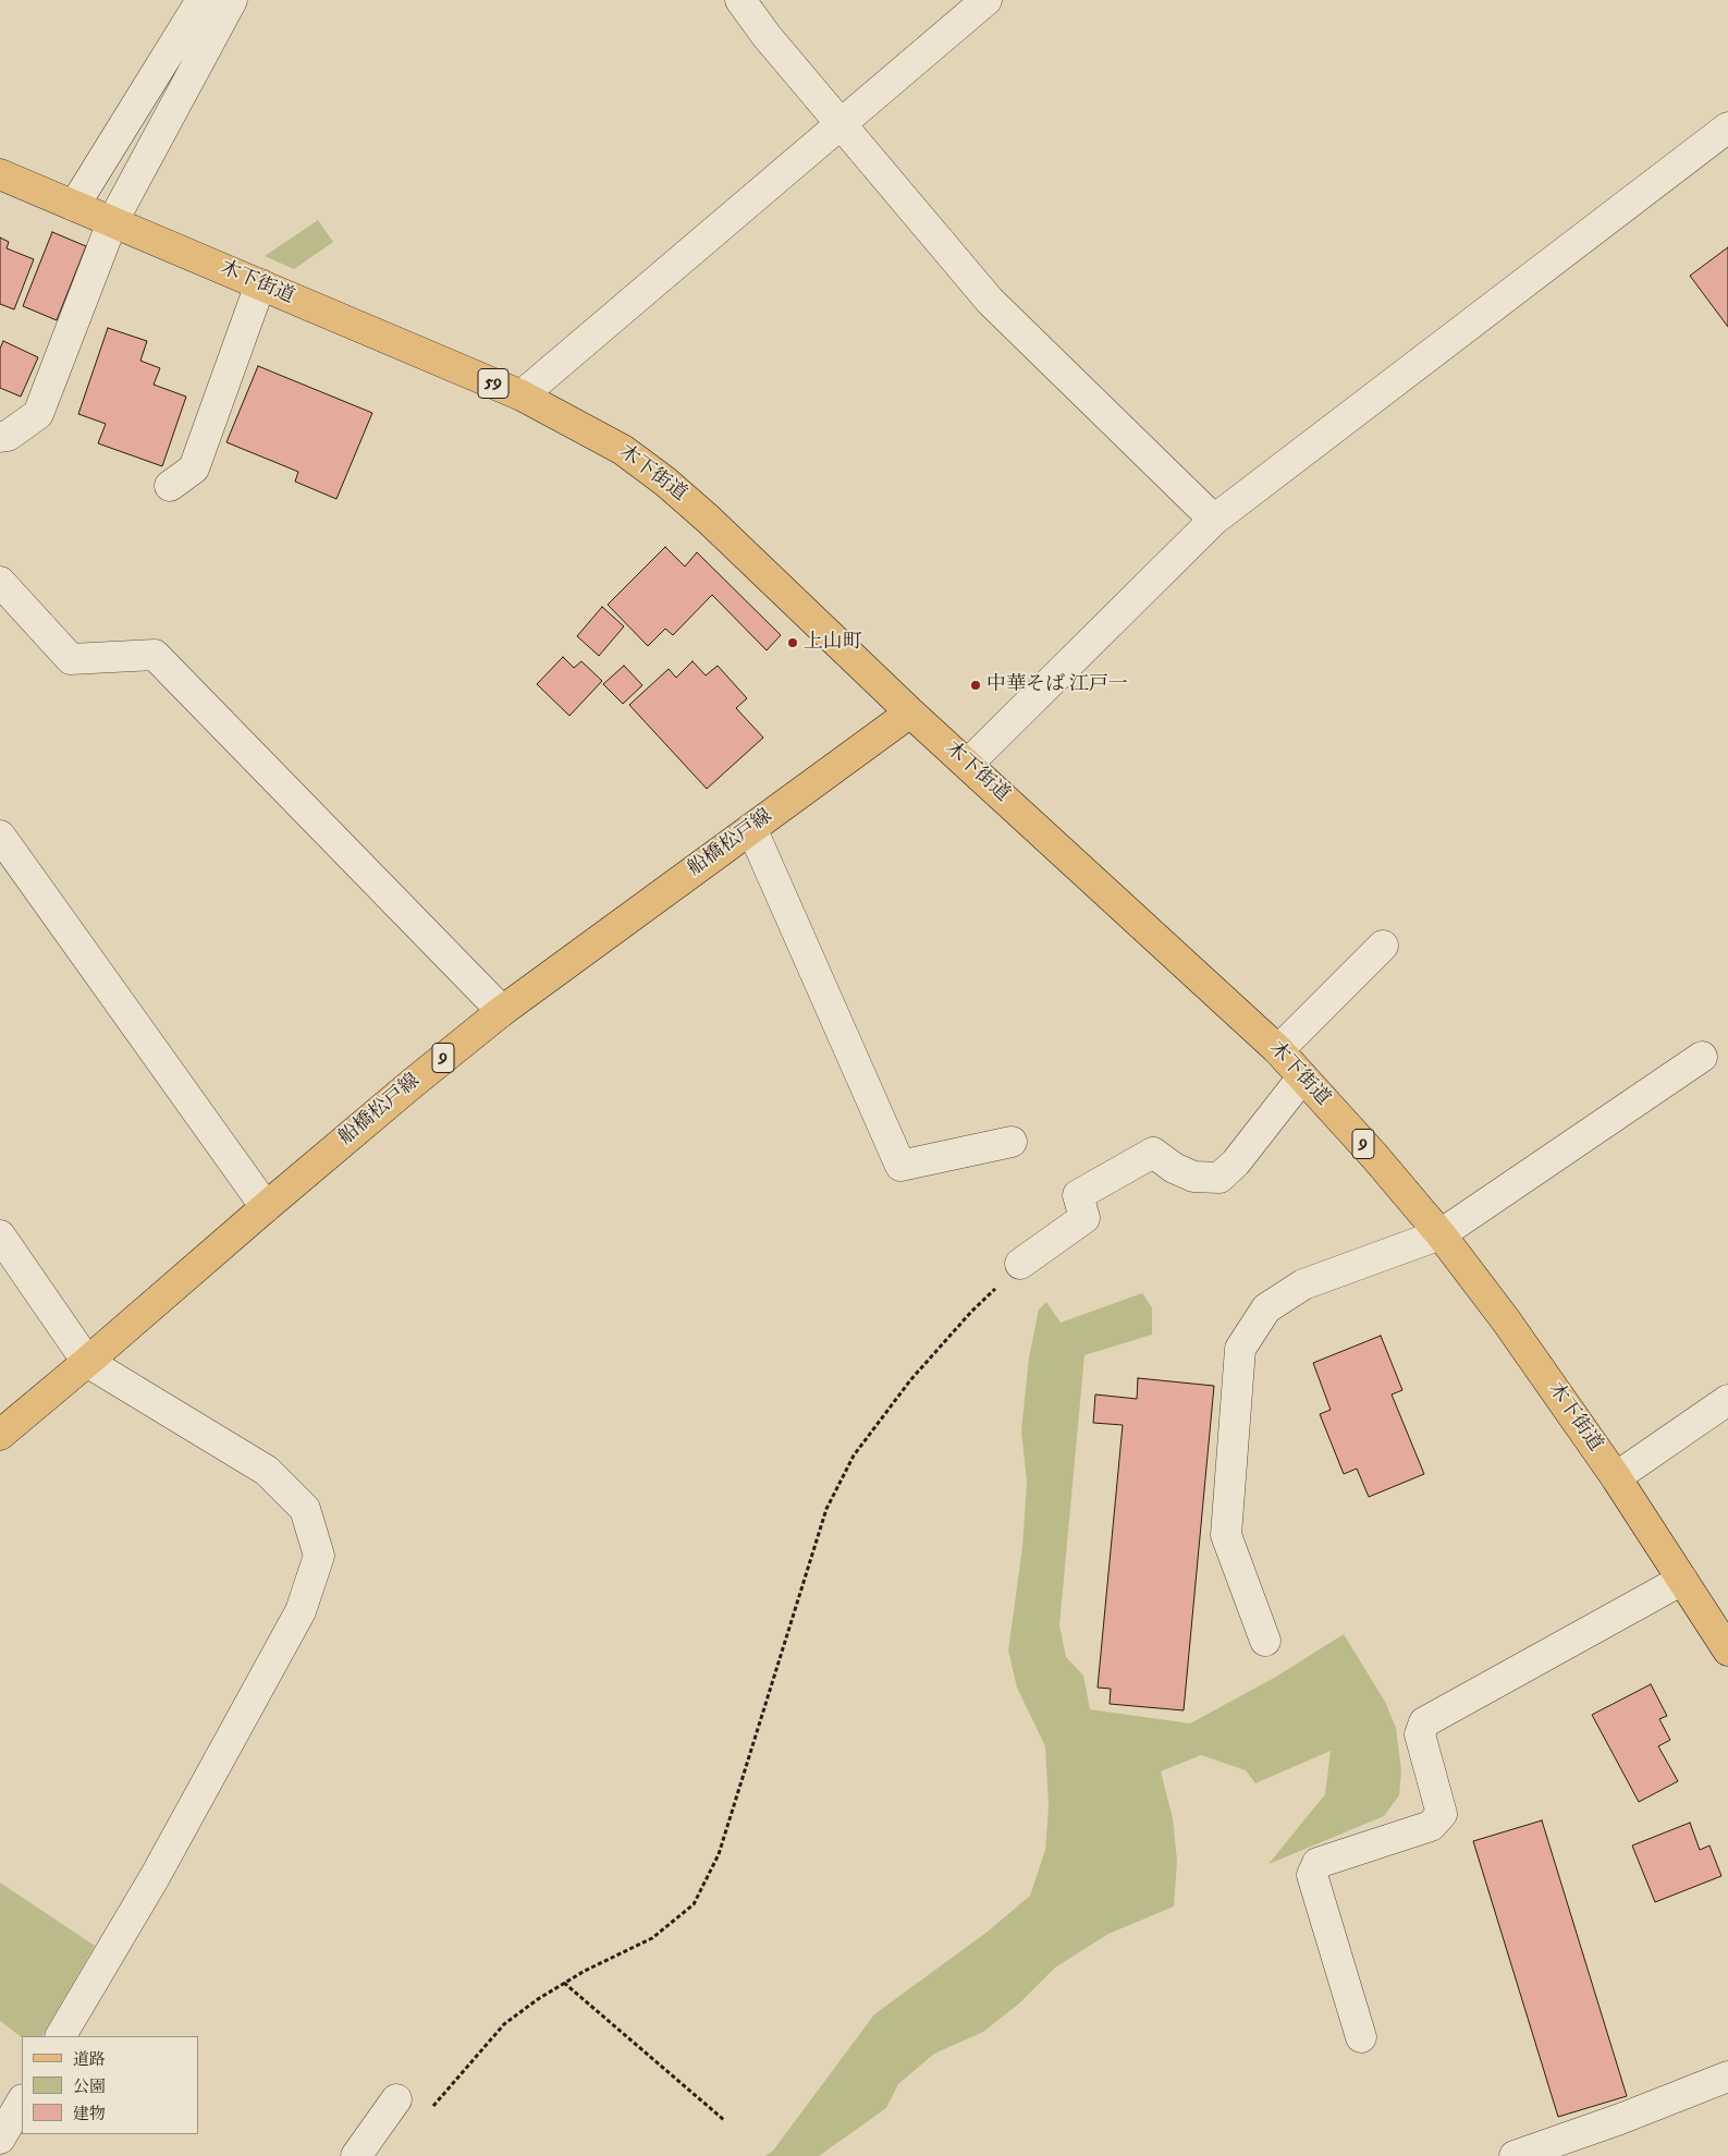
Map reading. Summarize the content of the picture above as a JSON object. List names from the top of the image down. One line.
{"streets":{"main road":["木下街道","59","船橋松戸線","9"]},"crossings":[["木下街道","船橋松戸線"]],"places":["上山町","中華そば 江戸一"],"legend":["道路","公園","建物"]}
